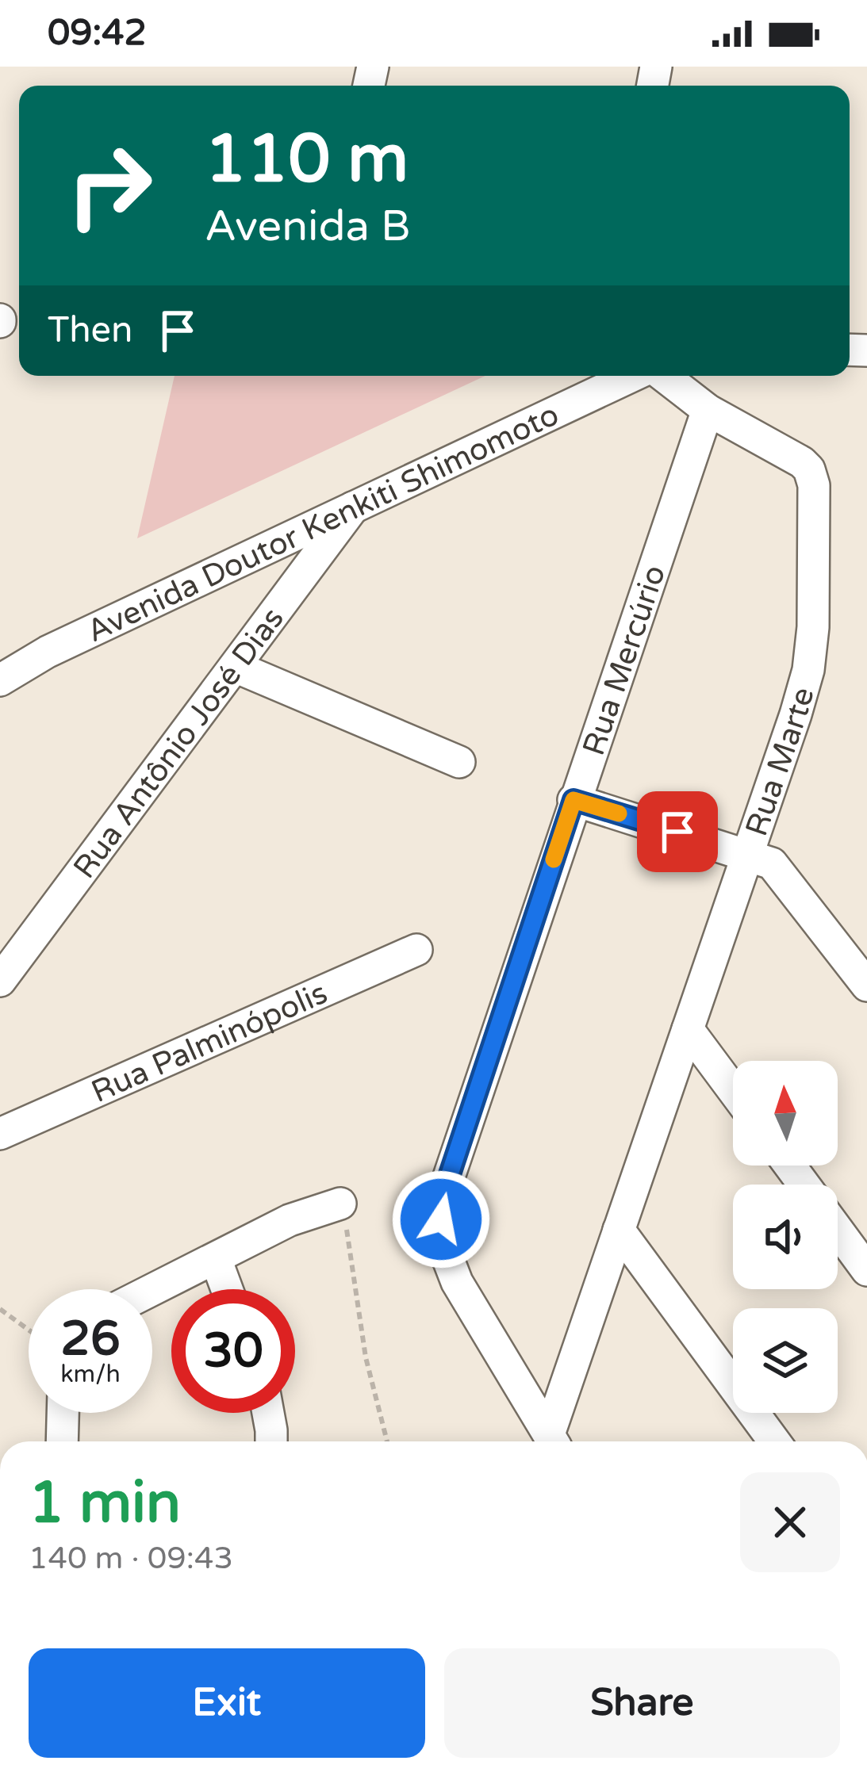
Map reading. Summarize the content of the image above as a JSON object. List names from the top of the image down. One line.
{"streets":{"street":["Avenida Doutor Kenkiti Shimomoto","Rua Mercúrio","Rua Antônio José Dias","Rua Marte","Rua Palminópolis"]},"crossings":[["Avenida Doutor Kenkiti Shimomoto","Rua Antônio José Dias"],["Rua Mercúrio","Rua Marte"]],"north":"top","page":{"status":"09:42","turn":["110 m","Avenida B"],"then":"Then","speed":"26 km/h","limit":"30","heading":["1 min","140 m · 09:43"],"buttons":["Exit","Share"]}}
